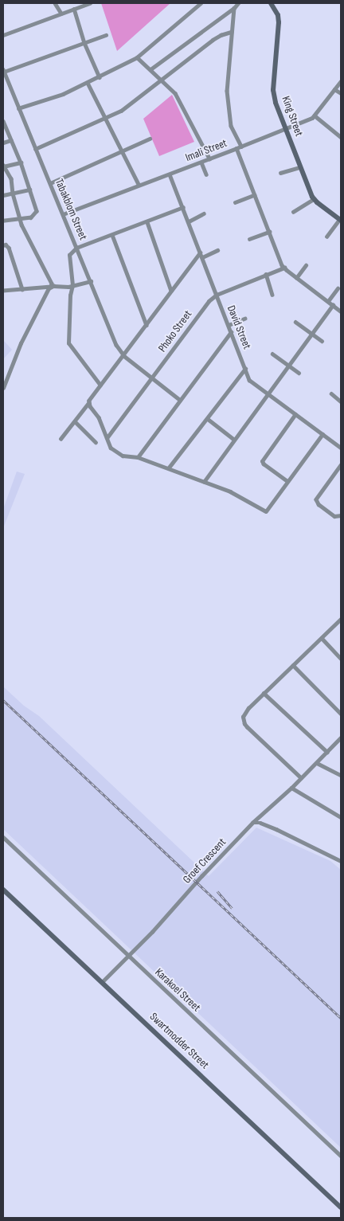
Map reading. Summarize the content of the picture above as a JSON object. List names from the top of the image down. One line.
{"streets":{"main road":["King Street","Swartmodder Street"],"street":["Imali Street","Tabakblom Street","David Street","Phoko Street","Groef Crescent","Karakoel Street"]},"crossings":[["King Street","Imali Street"],["Imali Street","Tabakblom Street"],["Imali Street","David Street"],["David Street","Phoko Street"],["Groef Crescent","Karakoel Street"],["Groef Crescent","Swartmodder Street"]]}
